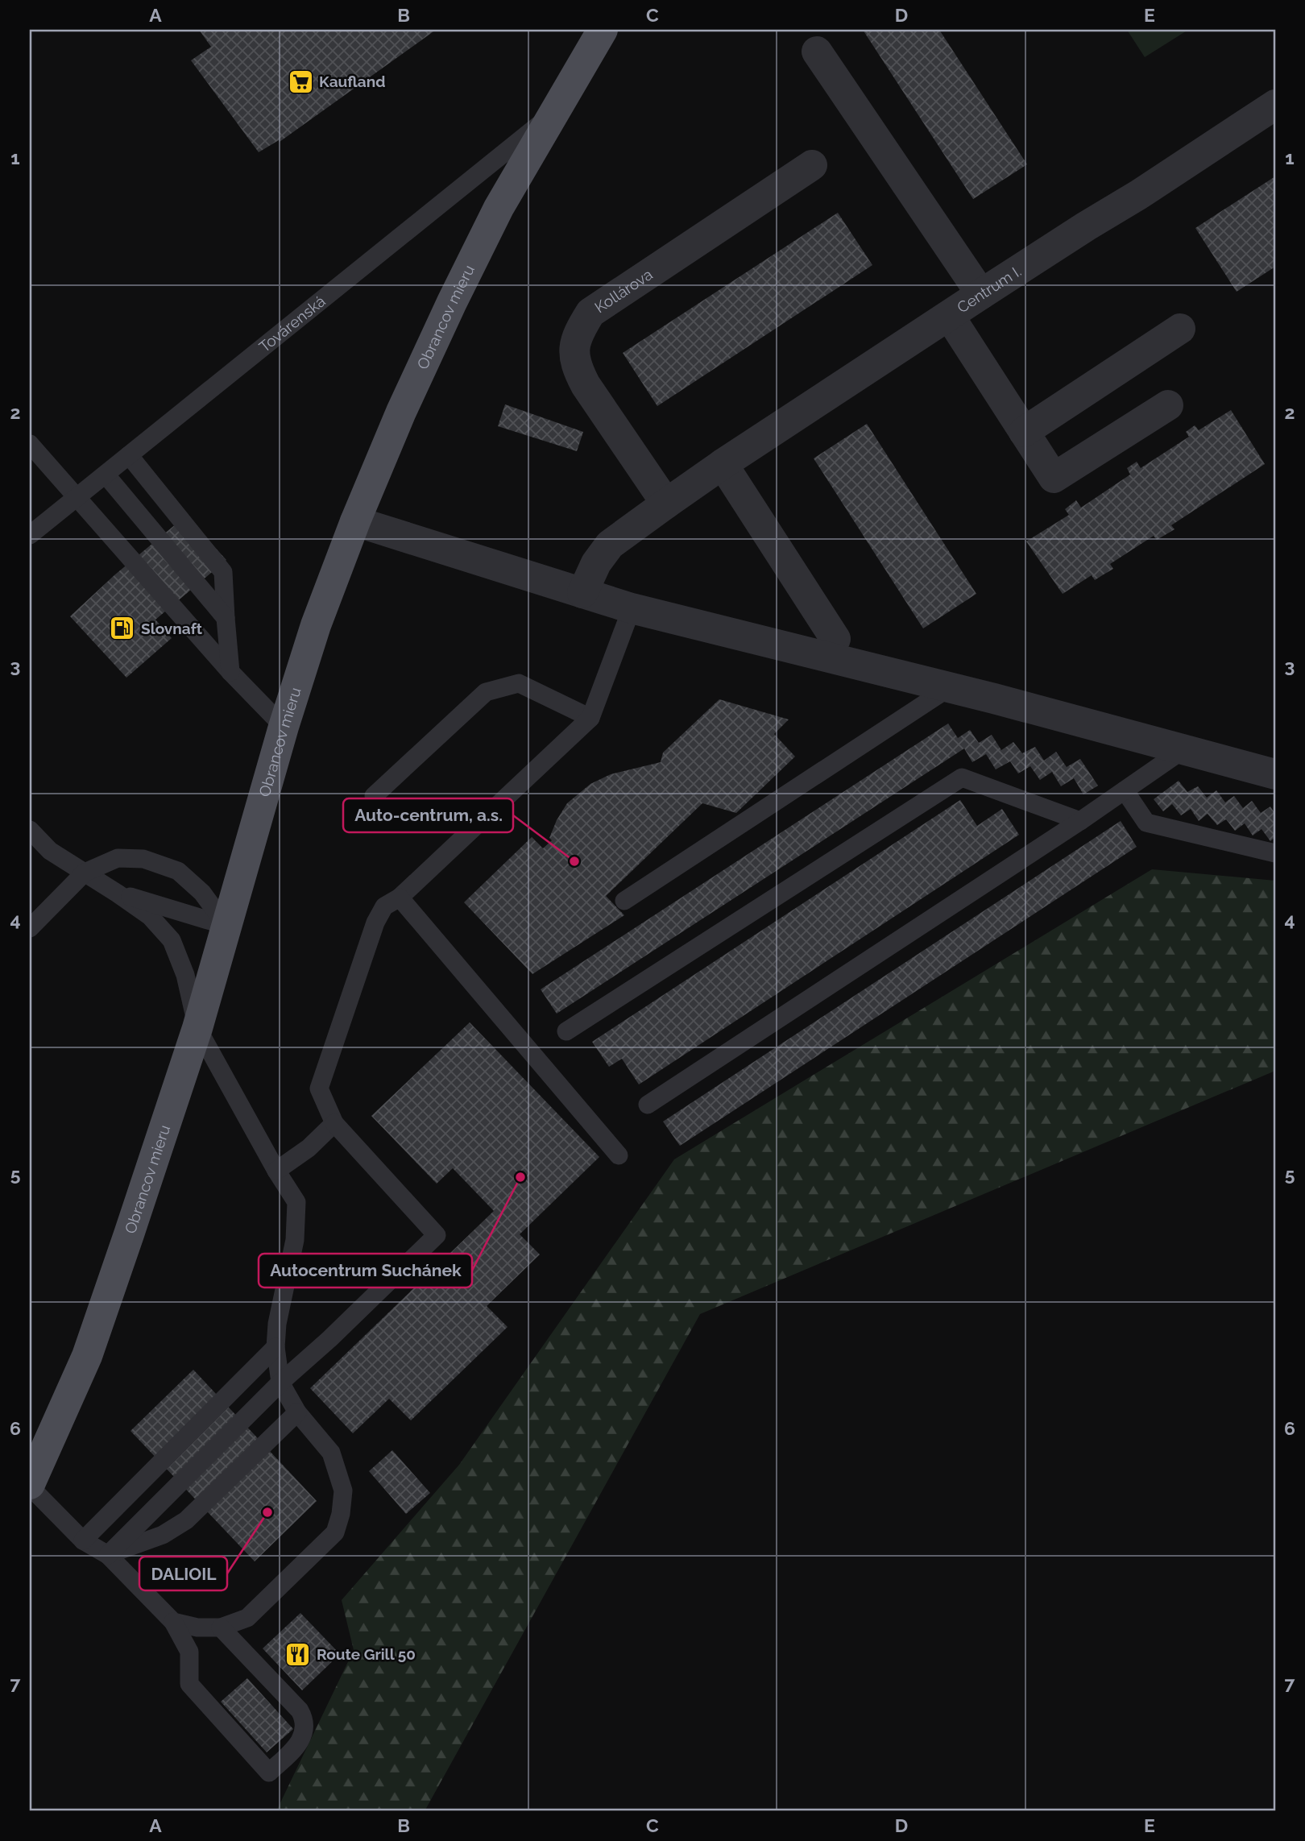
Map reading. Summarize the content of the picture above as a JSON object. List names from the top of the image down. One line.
{"streets":{"main road":["Obrancov mieru"],"street":["Centrum I.","Kollárova"],"lane":["Továrenská"]},"crossings":[["Obrancov mieru","Továrenská"]],"places":{"supermarket":["Kaufland"],"fuel station":["Slovnaft"],"other":["Auto-centrum, a.s.","Autocentrum Suchánek","DALIOIL"],"restaurant":["Route Grill 50"]},"grid":{"columns":["A","B","C","D","E"],"rows":["1","2","3","4","5","6","7"]}}
